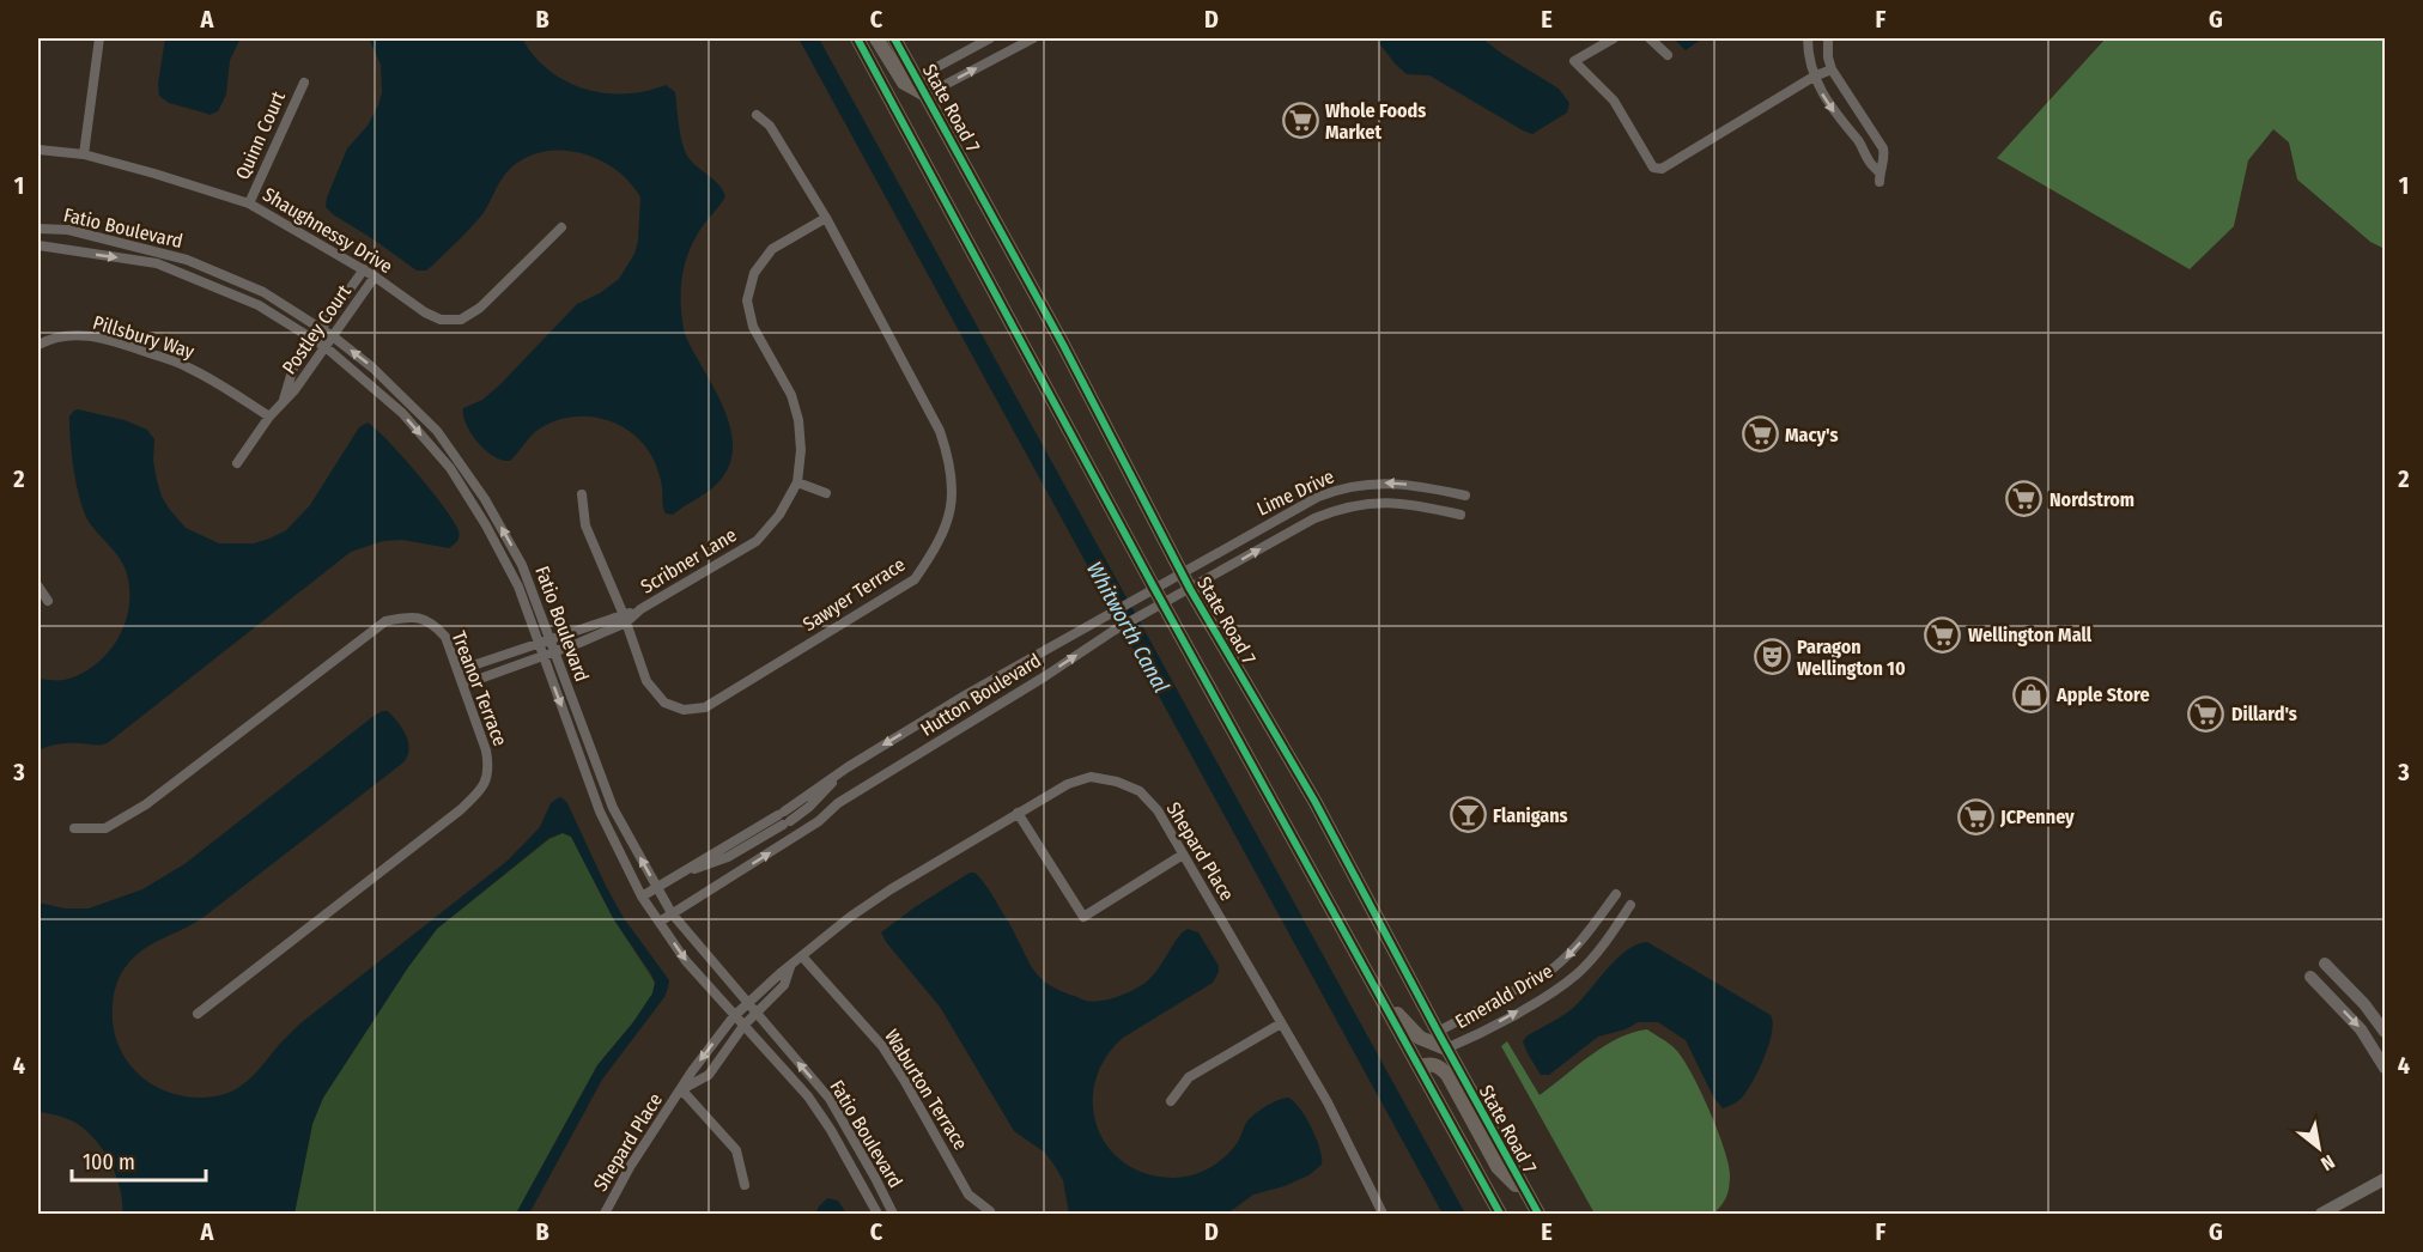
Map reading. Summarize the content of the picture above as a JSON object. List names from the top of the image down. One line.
{"streets":{"main road":["State Road 7"],"street":["Quinn Court","Fatio Boulevard","Shaughnessy Drive","Postley Court","Pillsbury Way","Lime Drive","Scribner Lane","Sawyer Terrace","Treanor Terrace","Hutton Boulevard","Shepard Place","Emerald Drive","Waburton Terrace"]},"crossings":[["State Road 7","Lime Drive"],["State Road 7","Emerald Drive"],["Quinn Court","Shaughnessy Drive"],["Fatio Boulevard","Postley Court"],["Fatio Boulevard","Scribner Lane"],["Fatio Boulevard","Hutton Boulevard"],["Fatio Boulevard","Shepard Place"],["Shaughnessy Drive","Postley Court"],["Postley Court","Pillsbury Way"],["Lime Drive","Hutton Boulevard"],["Scribner Lane","Sawyer Terrace"],["Scribner Lane","Treanor Terrace"],["Shepard Place","Waburton Terrace"]],"water":["Whitworth Canal"],"places":{"supermarket":["Whole Foods Market","Macy's","Nordstrom","Wellington Mall","Dillard's","JCPenney"],"theatre":["Paragon Wellington 10"],"shop":["Apple Store"],"bar":["Flanigans"]},"scale_bar":"100 m","north":"bottom right","grid":{"columns":["A","B","C","D","E","F","G"],"rows":["1","2","3","4"]}}
